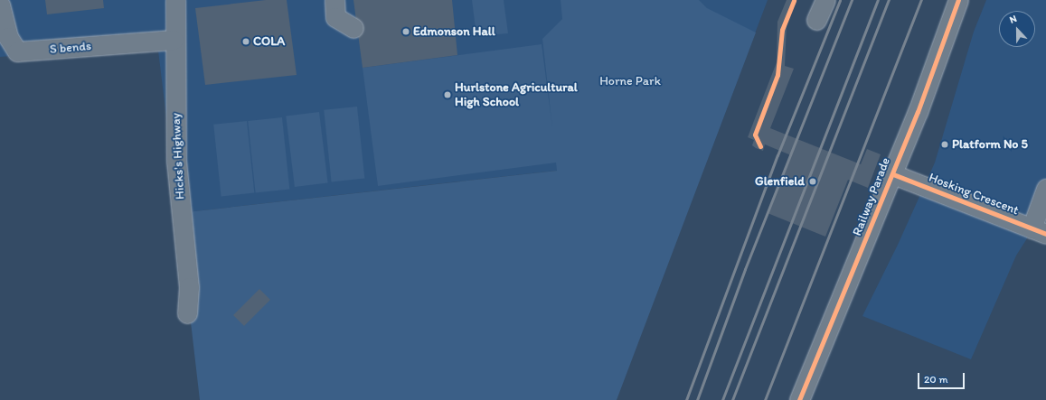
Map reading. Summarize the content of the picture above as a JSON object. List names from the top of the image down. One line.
{"streets":{"street":["S bends","Hicks's Highway","Hosking Crescent","Railway Parade"]},"crossings":[["S bends","Hicks's Highway"],["Hosking Crescent","Railway Parade"]],"parks":["Horne Park"],"places":["Edmonson Hall","COLA","Hurlstone Agricultural High School","Platform No 5","Glenfield"],"scale_bar":"20 m","north":"top"}
